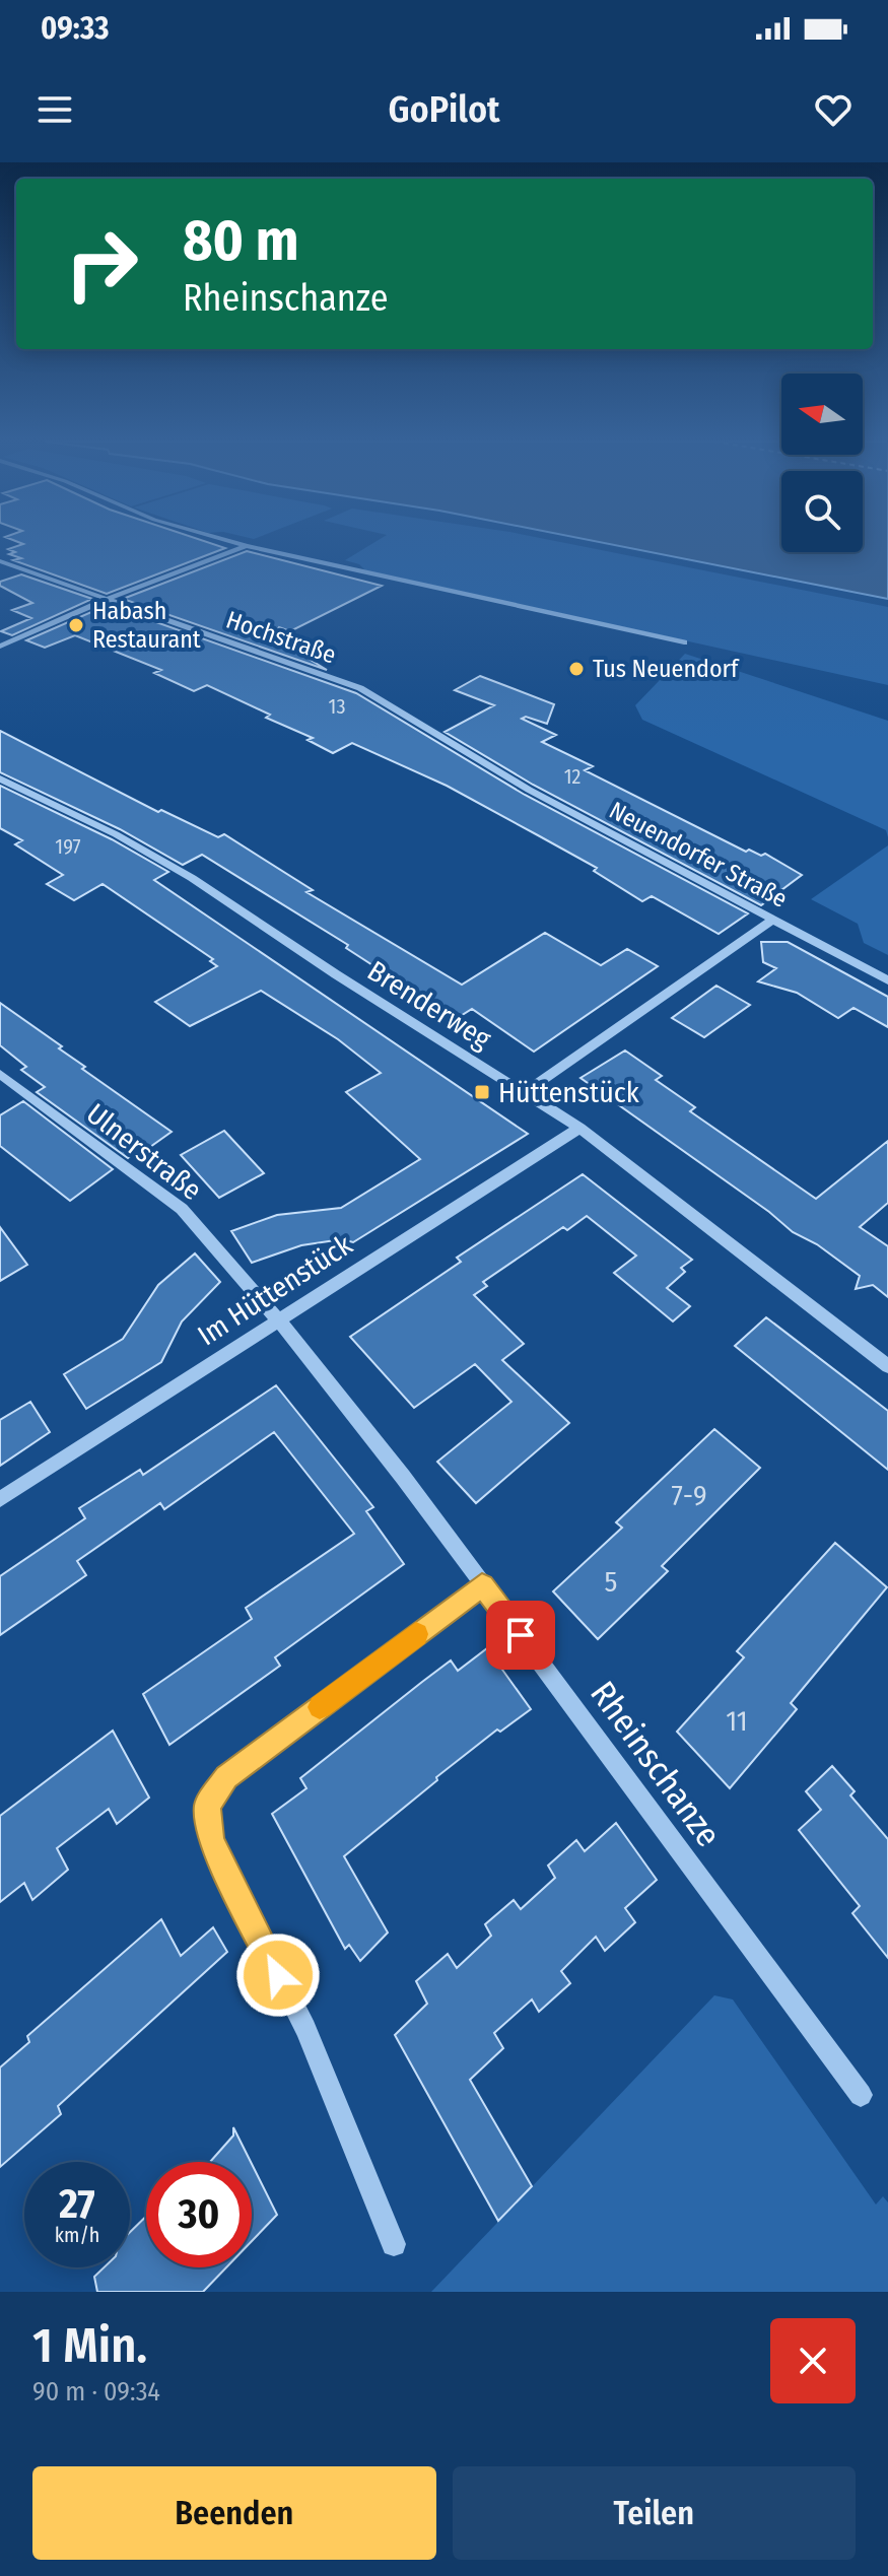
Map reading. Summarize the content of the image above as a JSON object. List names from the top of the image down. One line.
{"streets":{"street":["Hochstraße","Neuendorfer Straße","Brenderweg","Ulnerstraße","Im Hüttenstück","Rheinschanze"]},"crossings":[["Hochstraße","Neuendorfer Straße"],["Brenderweg","Im Hüttenstück"],["Ulnerstraße","Im Hüttenstück"],["Ulnerstraße","Rheinschanze"],["Im Hüttenstück","Rheinschanze"]],"places":{"other":["Habash Restaurant","Tus Neuendorf"],"transit":["Hüttenstück"]},"house_numbers":["13","12","197","7-9","5","11"],"north":"left","page":{"status":"09:33","header":"GoPilot","turn":["80 m","Rheinschanze"],"speed":"27 km/h","limit":"30","heading":["1 Min.","90 m · 09:34"],"buttons":["Beenden","Teilen"]}}
